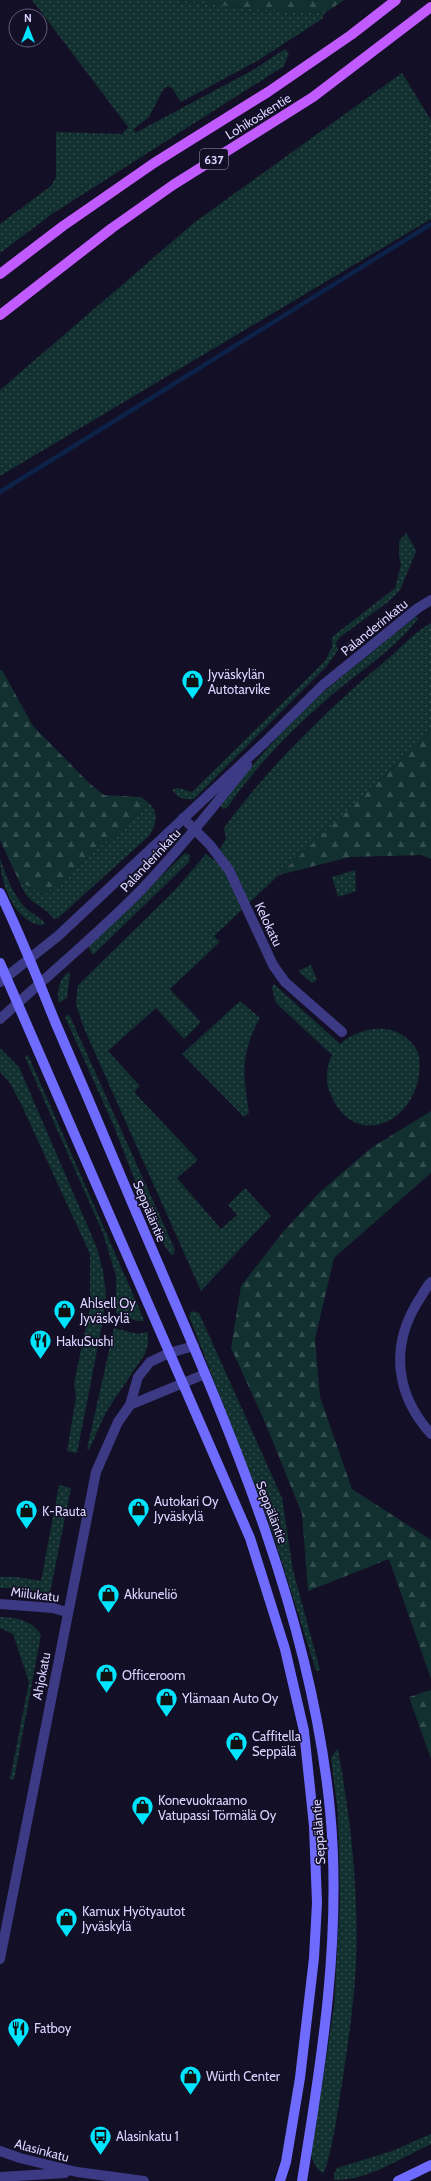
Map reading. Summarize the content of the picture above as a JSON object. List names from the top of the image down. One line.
{"streets":{"main road":["Lohikoskentie","637","Seppäläntie"],"street":["Palanderinkatu","Kelokatu","Miilukatu","Ahjokatu","Alasinkatu"]},"crossings":[["Palanderinkatu","Kelokatu"],["Palanderinkatu","Seppäläntie"],["Seppäläntie","Ahjokatu"],["Miilukatu","Ahjokatu"]],"places":{"shop":["Jyväskylän Autotarvike","Ahlsell Oy Jyväskylä","Autokari Oy Jyväskylä","K-Rauta","Akkuneliö","Officeroom","Ylämaan Auto Oy","Caffitella Seppälä","Konevuokraamo Vatupassi Törmälä Oy","Kamux Hyötyautot Jyväskylä","Würth Center"],"restaurant":["HakuSushi","Fatboy"],"bus stop":["Alasinkatu 1"]},"north":"top"}
